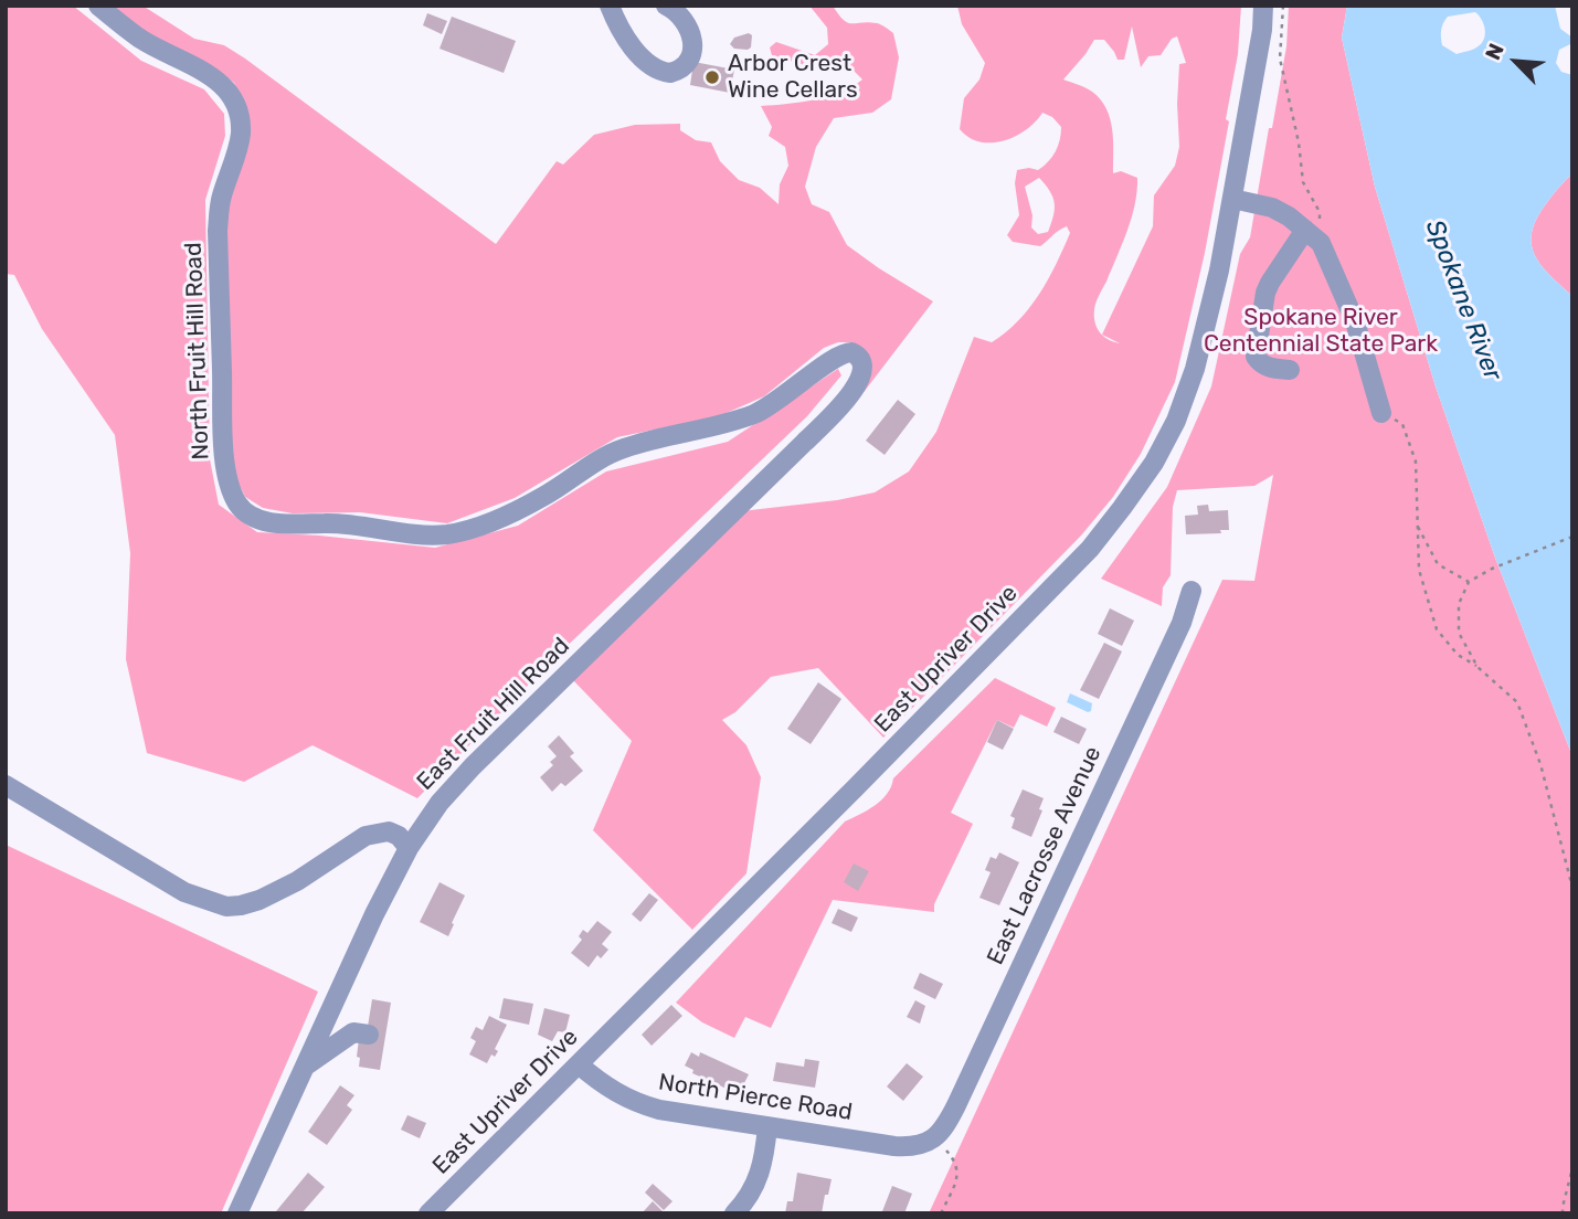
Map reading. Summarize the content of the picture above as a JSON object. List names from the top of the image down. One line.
{"streets":{"street":["North Fruit Hill Road","East Upriver Drive","East Fruit Hill Road","East Lacrosse Avenue","North Pierce Road"]},"crossings":[["North Fruit Hill Road","East Fruit Hill Road"],["East Upriver Drive","North Pierce Road"],["East Lacrosse Avenue","North Pierce Road"]],"water":["Spokane River"],"parks":["Spokane River Centennial State Park"],"places":["Arbor Crest Wine Cellars"],"north":"top left"}
